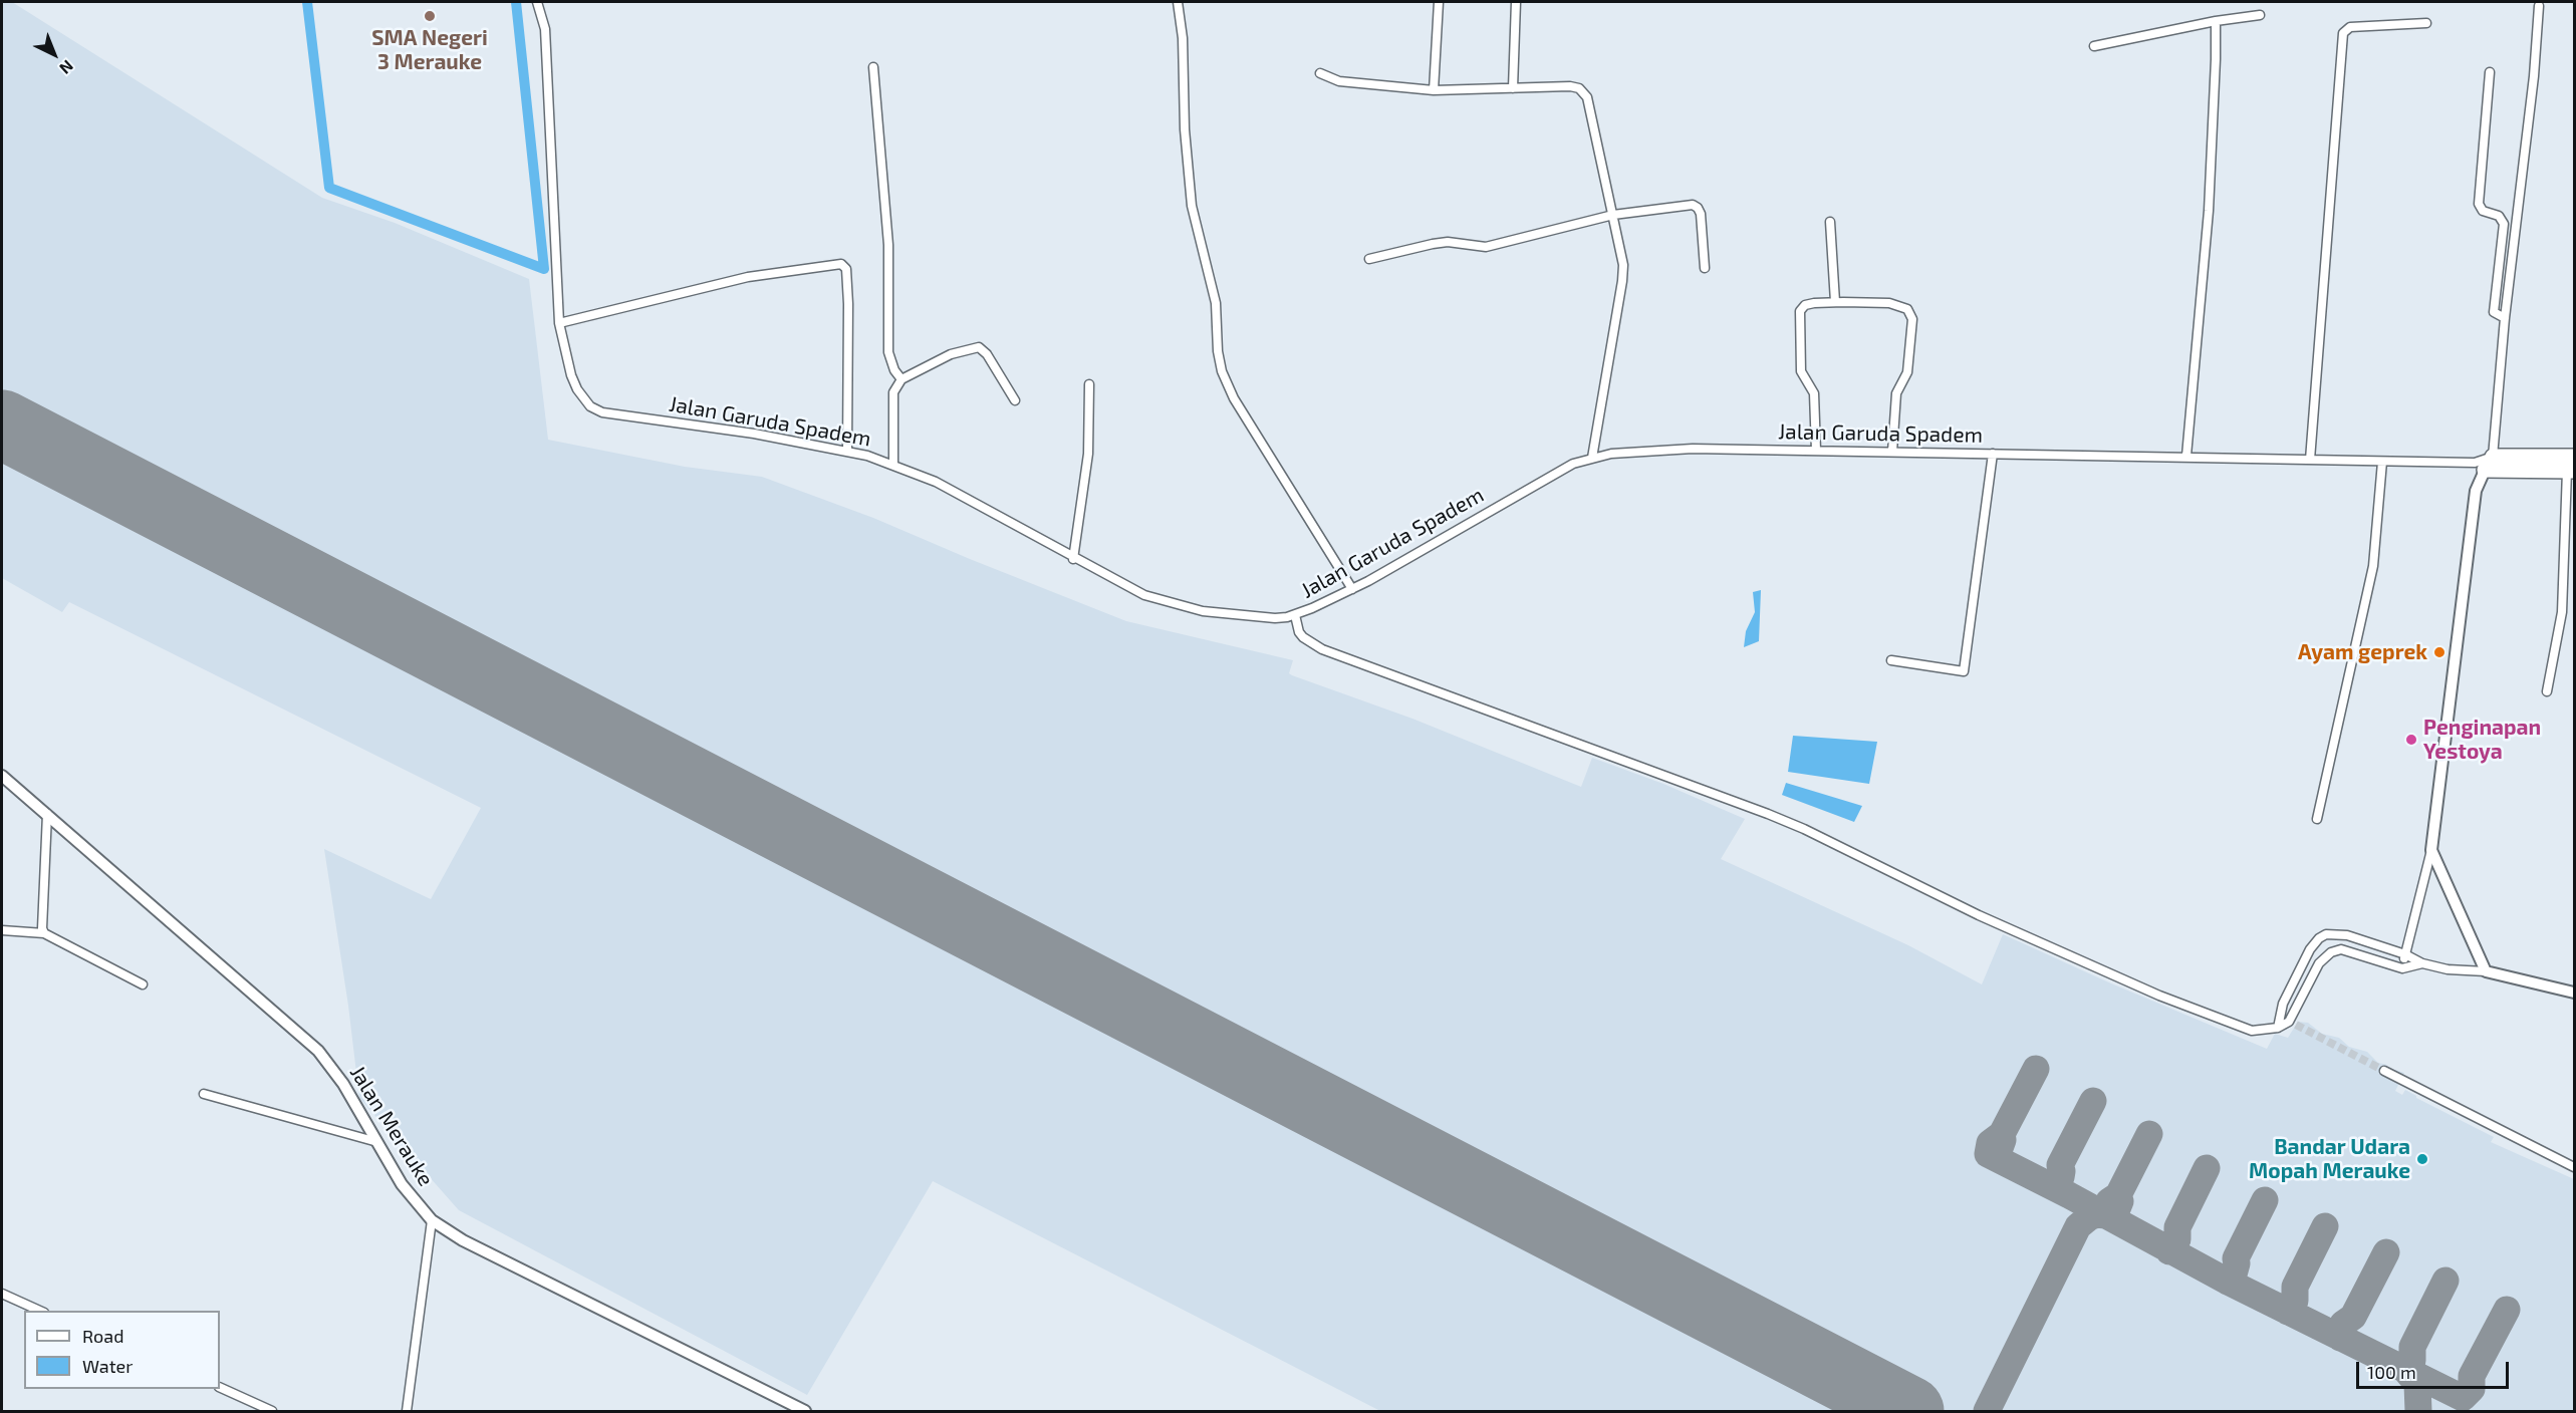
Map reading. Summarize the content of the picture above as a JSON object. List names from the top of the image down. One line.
{"streets":{"street":["Jalan Garuda Spadem","Jalan Merauke"]},"places":["SMA Negeri 3 Merauke","Ayam geprek","Penginapan Yestoya","Bandar Udara Mopah Merauke"],"legend":["Road","Water"],"scale_bar":"100 m","north":"bottom right"}
